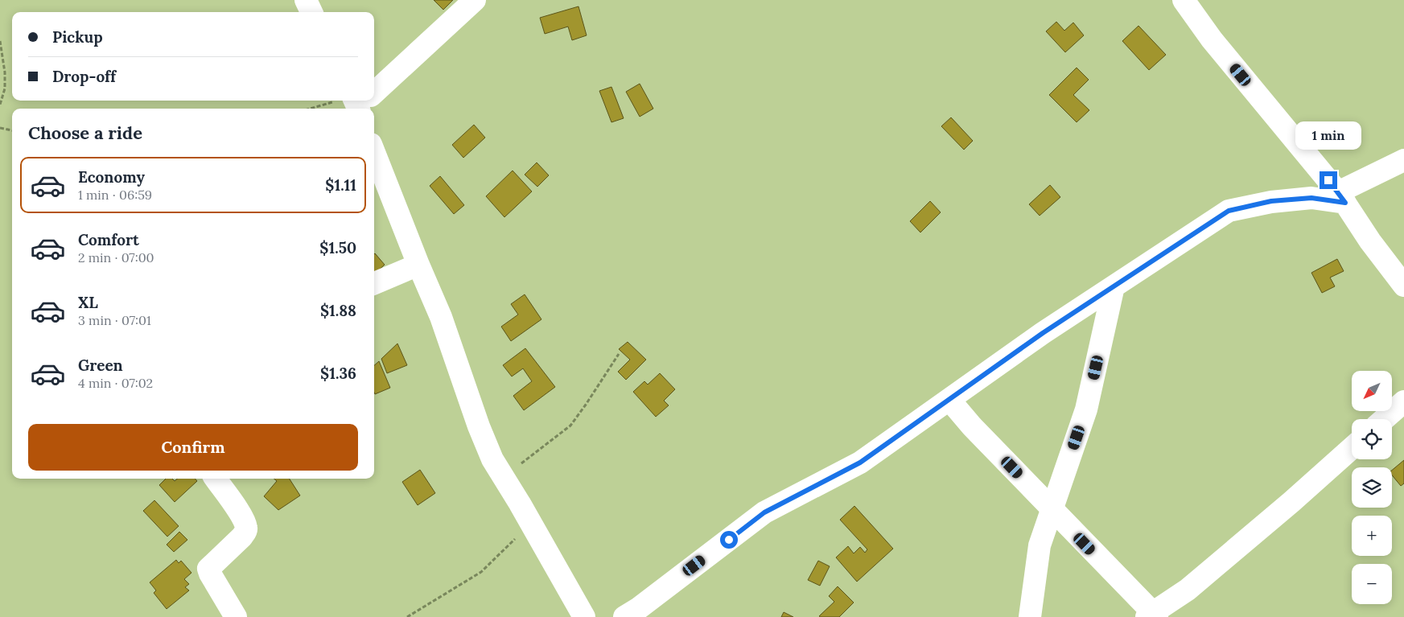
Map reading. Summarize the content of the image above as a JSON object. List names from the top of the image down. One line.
{"north":"bottom left","page":{"banner":["Pickup","Drop-off"],"heading":"Choose a ride","bubble":"1 min","list":[{"name":"Economy","note":"1 min · 06:59","value":"$1.11"},{"name":"Comfort","note":"2 min · 07:00","value":"$1.50"},{"name":"XL","note":"3 min · 07:01","value":"$1.88"},{"name":"Green","note":"4 min · 07:02","value":"$1.36"}],"map_buttons":["+","−"],"buttons":"Confirm"}}
